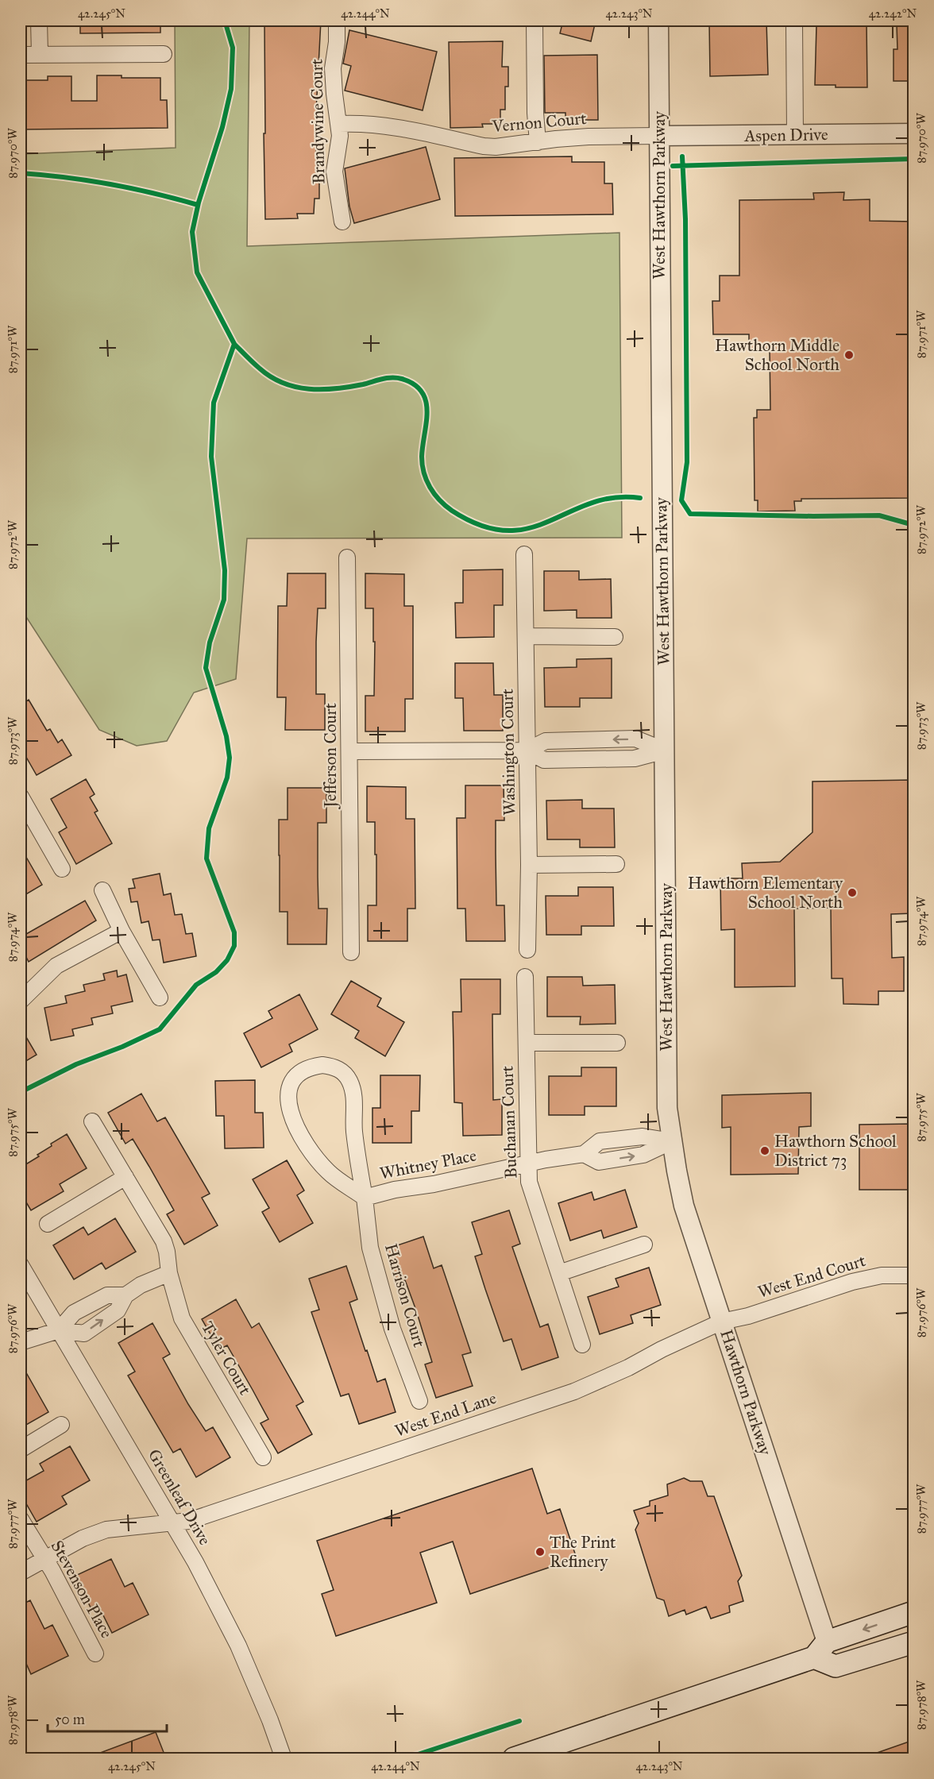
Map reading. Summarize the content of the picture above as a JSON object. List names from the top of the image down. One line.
{"streets":{"street":["Brandywine Court","Vernon Court","Aspen Drive","West Hawthorn Parkway","Washington Court","Jefferson Court","Buchanan Court","Whitney Place","West End Court","Harrison Court","Tyler Court","Hawthorn Parkway","West End Lane","Greenleaf Drive","Stevenson Place"]},"crossings":[["Brandywine Court","Vernon Court"],["Vernon Court","Aspen Drive"],["Vernon Court","West Hawthorn Parkway"],["Aspen Drive","West Hawthorn Parkway"],["West Hawthorn Parkway","Whitney Place"],["West Hawthorn Parkway","Hawthorn Parkway"],["Buchanan Court","Whitney Place"],["Whitney Place","Harrison Court"],["Whitney Place","Hawthorn Parkway"],["West End Court","Hawthorn Parkway"],["West End Court","West End Lane"],["Hawthorn Parkway","West End Lane"],["West End Lane","Greenleaf Drive"],["West End Lane","Stevenson Place"]],"places":["Hawthorn Middle School North","Hawthorn Elementary School North","Hawthorn School District 73","The Print Refinery"],"scale_bar":"50 m","coordinates":["42.245°N","42.244°N","42.243°N","42.242°N","87.970°W","87.971°W","87.972°W","87.973°W","87.974°W","87.975°W","87.976°W","87.977°W","87.978°W"]}
